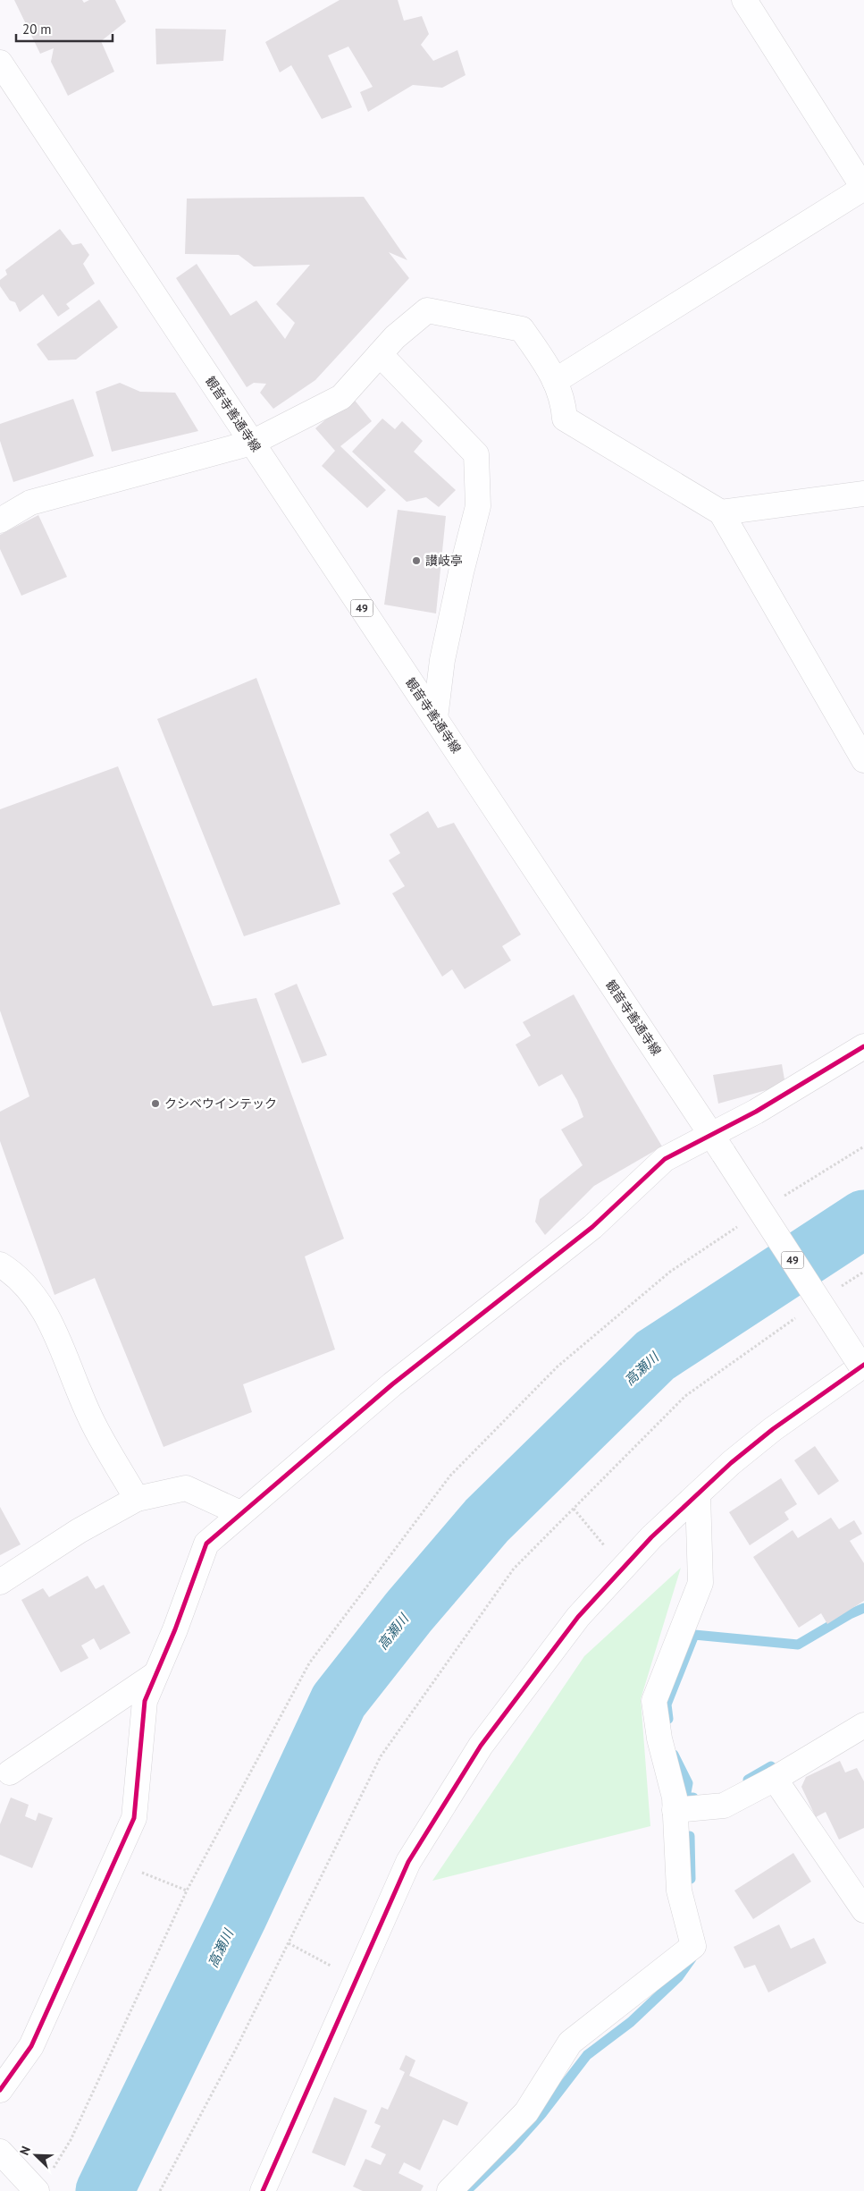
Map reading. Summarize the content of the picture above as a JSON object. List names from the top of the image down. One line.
{"streets":{"street":["観音寺善通寺線","49"]},"water":["高瀬川"],"places":["讃岐亭","クシベウインテック"],"scale_bar":"20 m","north":"top left"}
